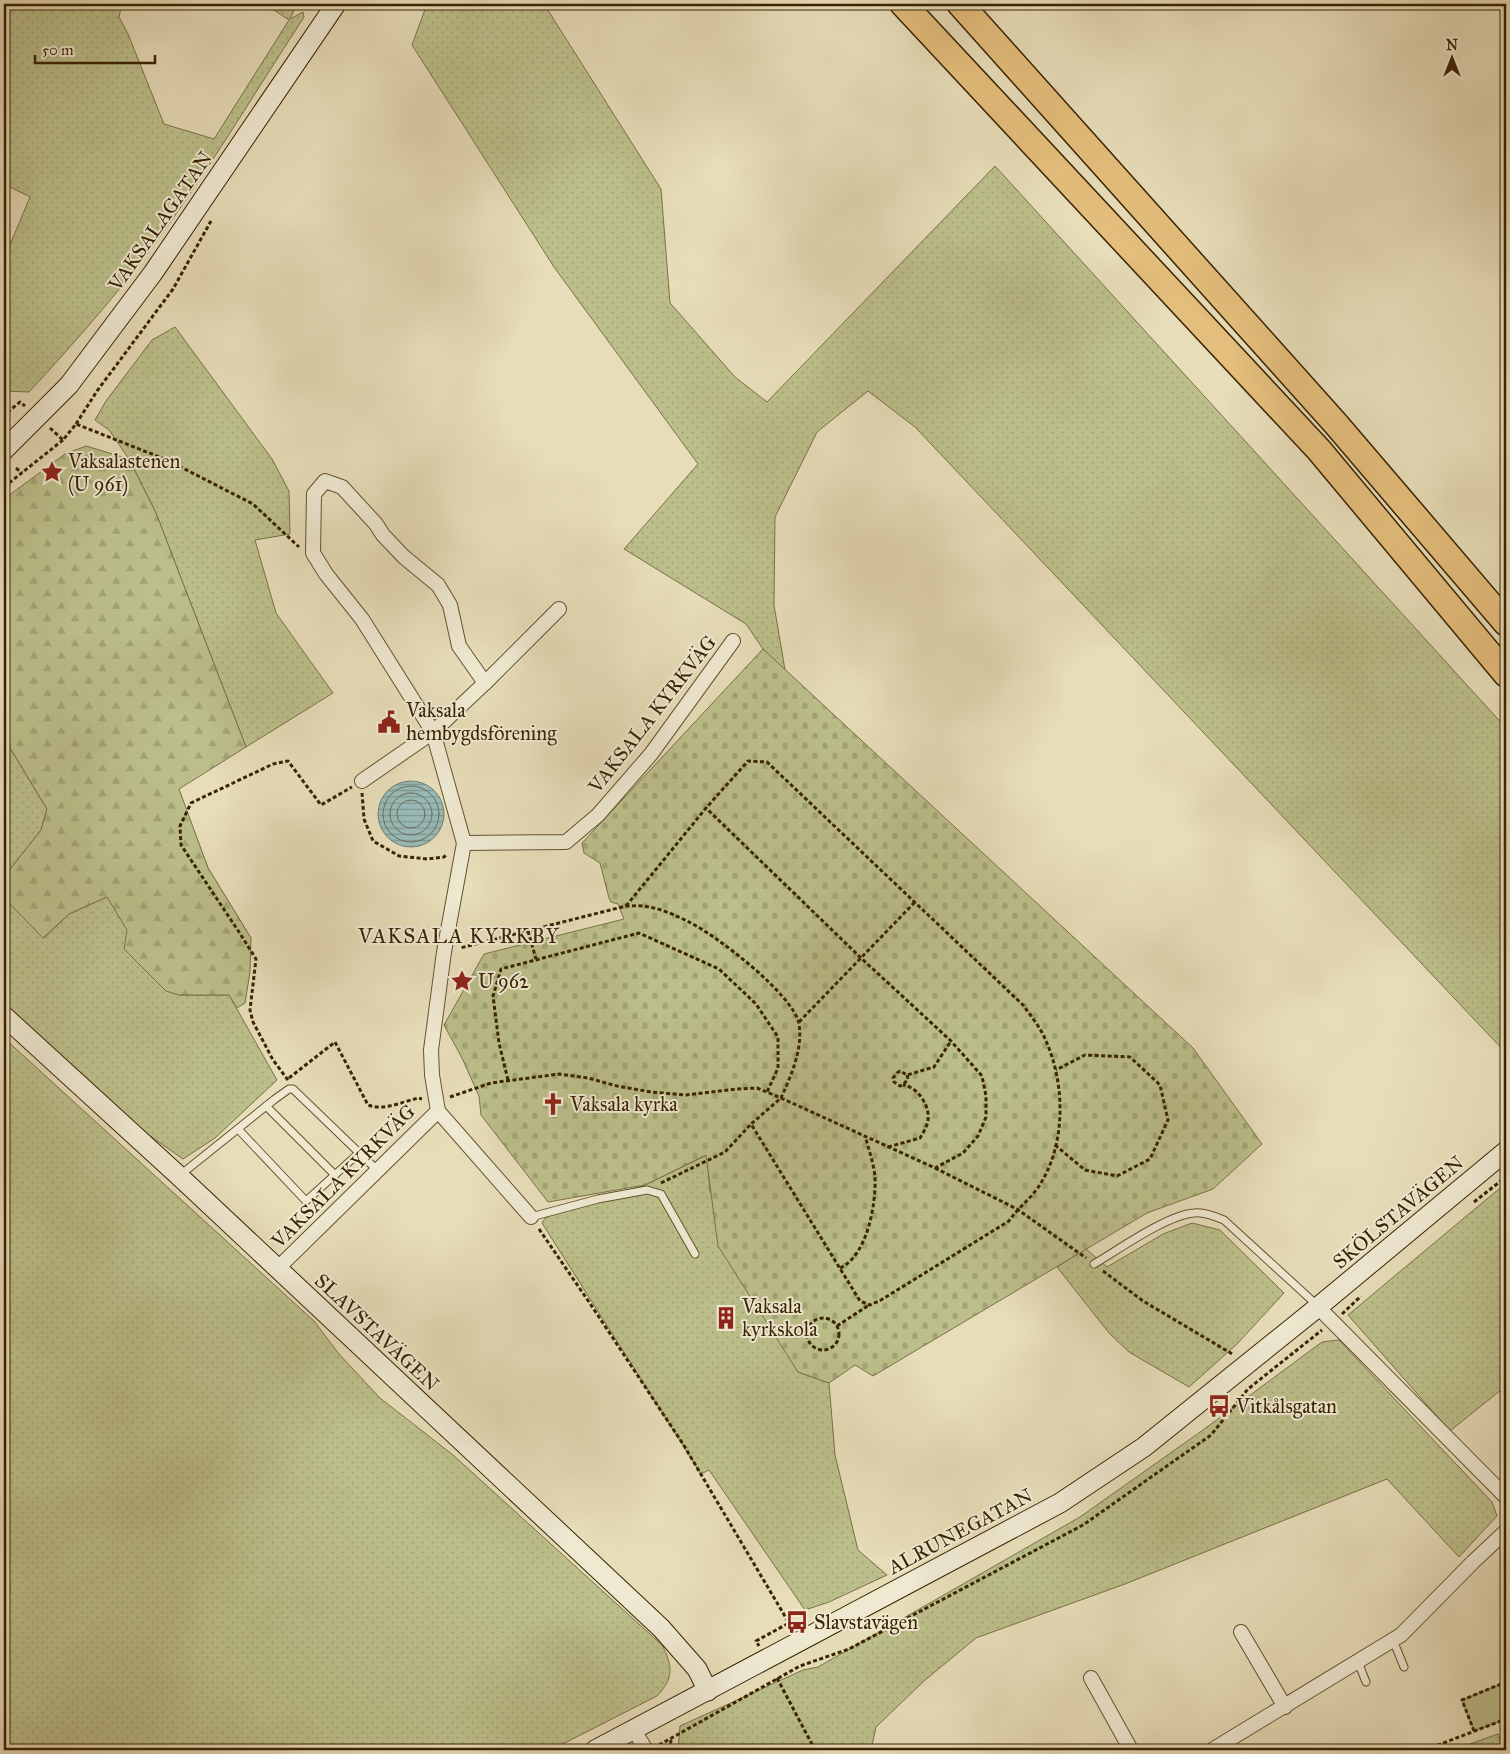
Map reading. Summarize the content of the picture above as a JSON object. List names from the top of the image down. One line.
{"streets":{"street":["VAKSALAGATAN","VAKSALA KYRKVÄG","SKÖLSTAVÄGEN","SLAVSTAVÄGEN","ALRUNEGATAN"]},"crossings":[["VAKSALA KYRKVÄG","SLAVSTAVÄGEN"],["SKÖLSTAVÄGEN","ALRUNEGATAN"],["SLAVSTAVÄGEN","ALRUNEGATAN"]],"districts":["VAKSALA KYRKBY"],"places":{"place":["Vaksalastenen (U 961)","U 962"],"public building":["Vaksala hembygdsförening"],"church":["Vaksala kyrka"],"building":["Vaksala kyrkskola"],"bus stop":["Vitkålsgatan","Slavstavägen"]},"scale_bar":"50 m","north":"top"}
